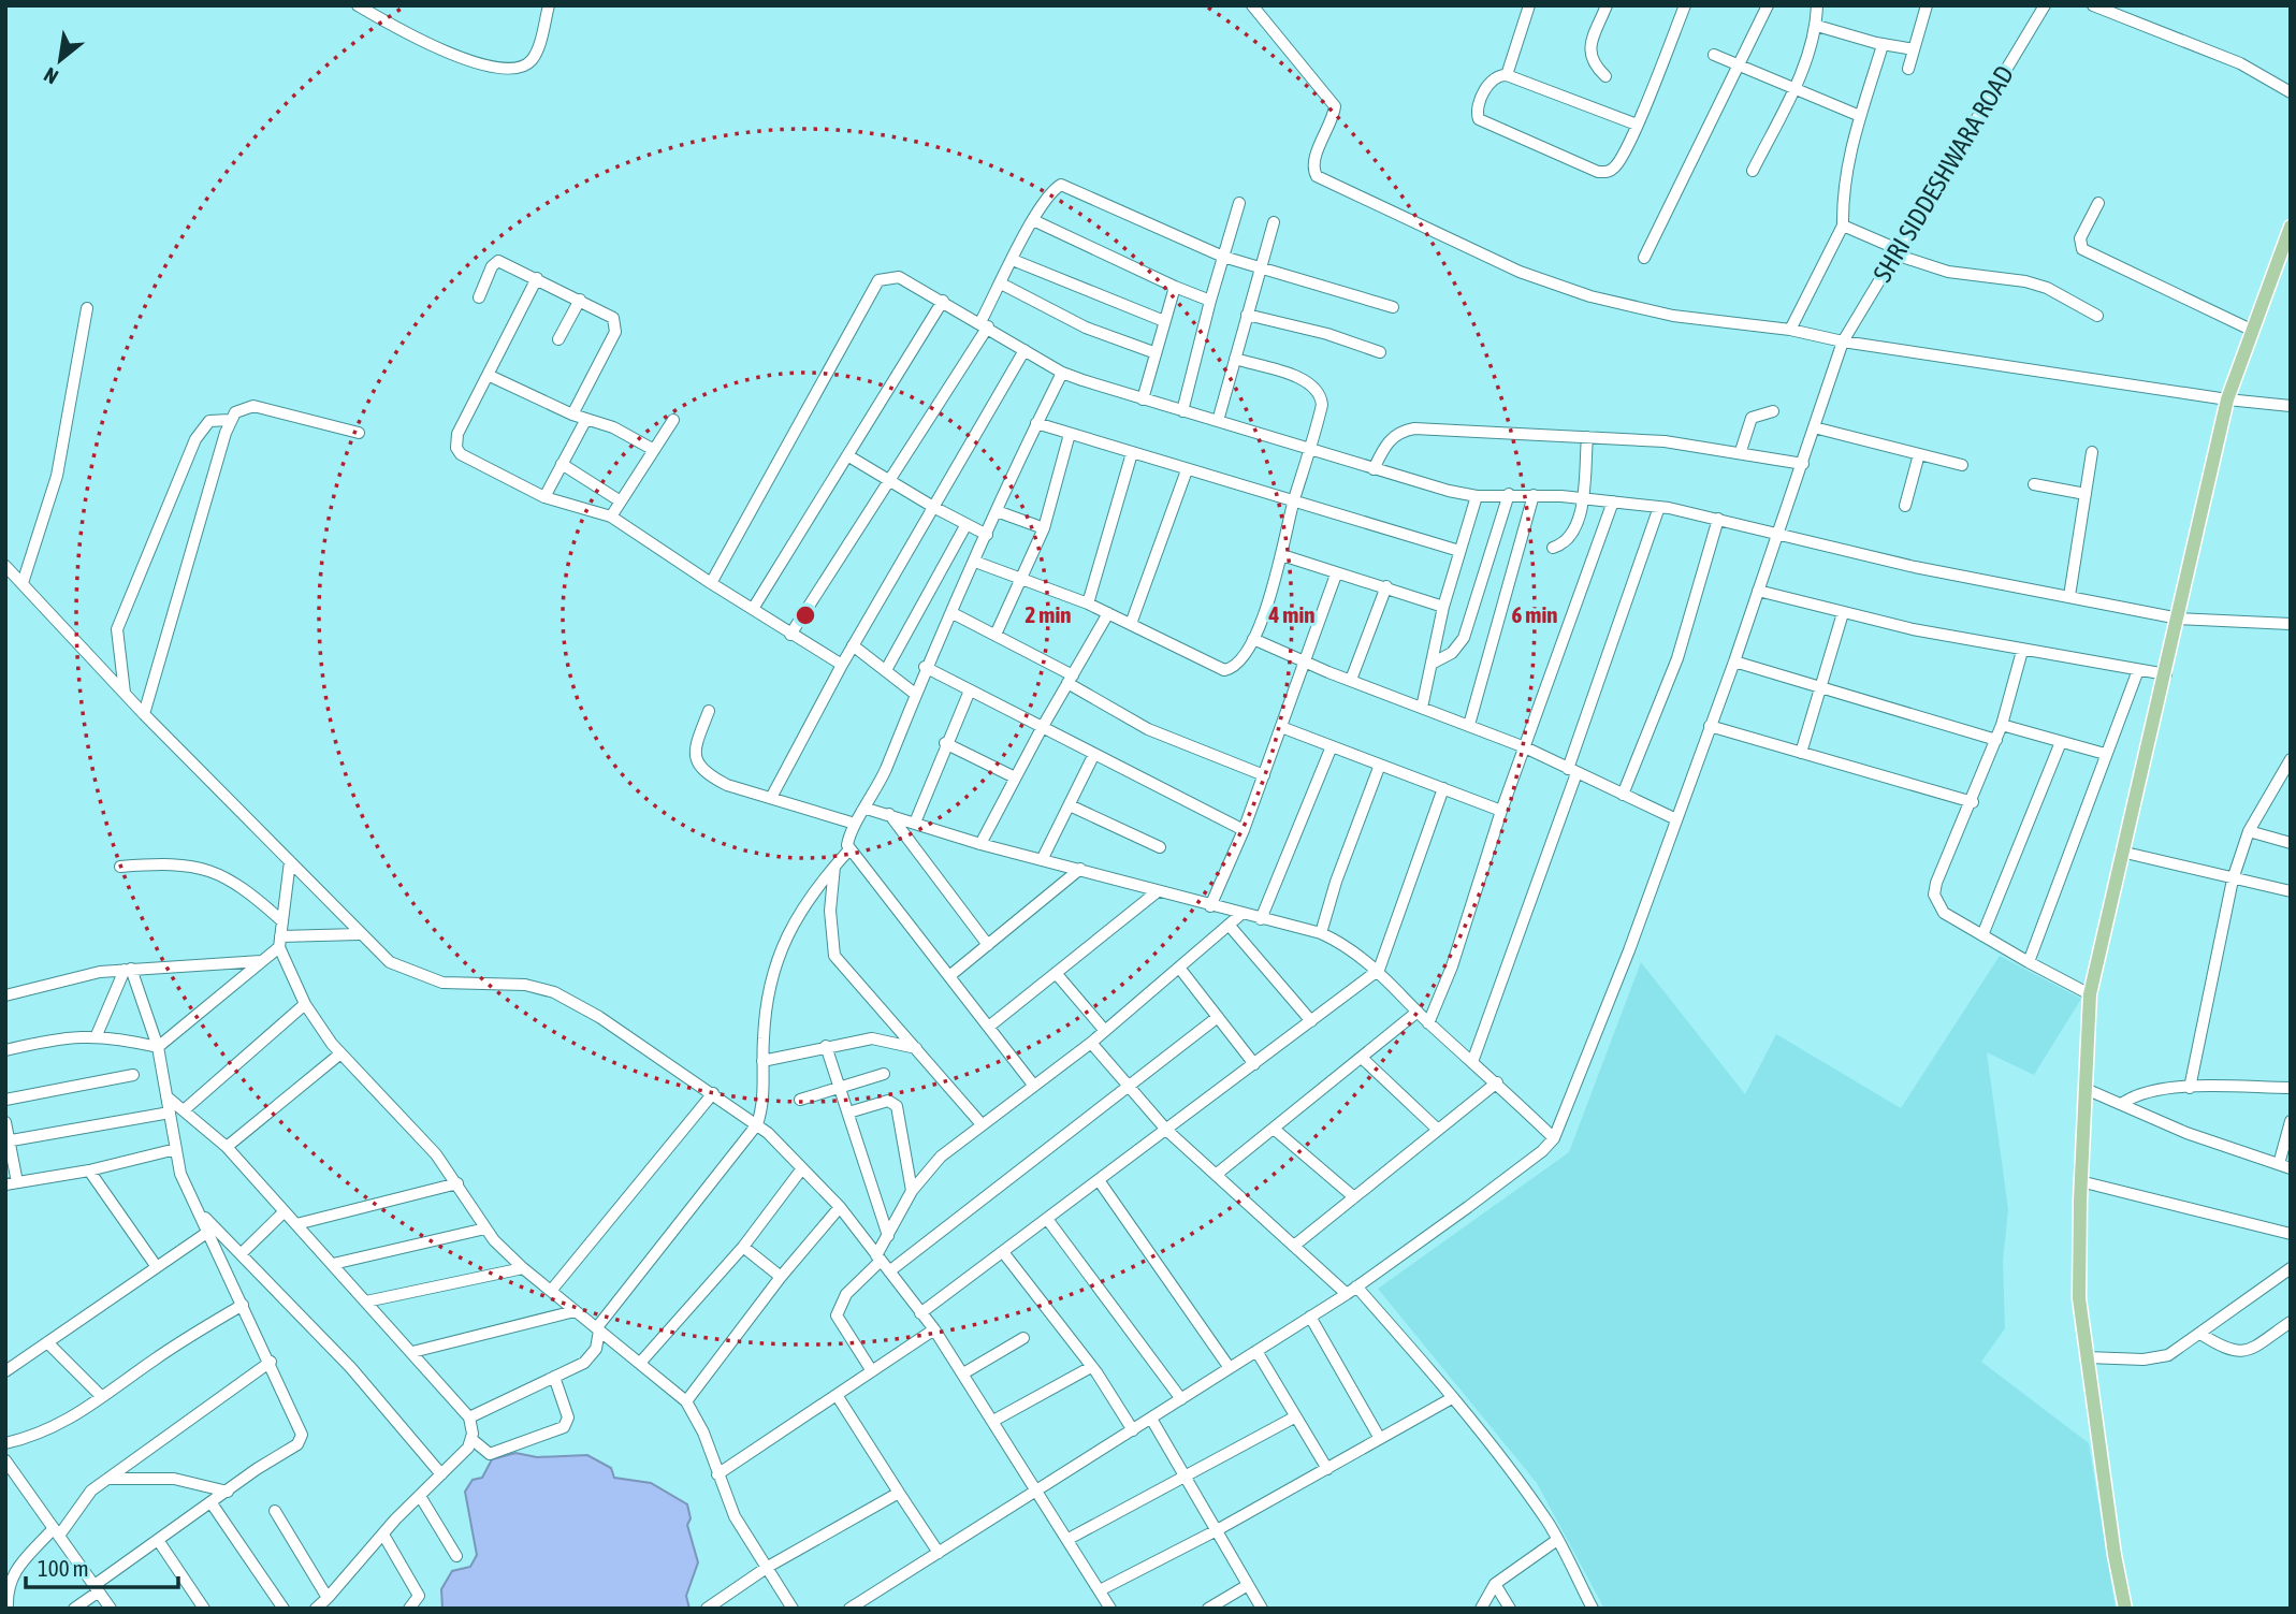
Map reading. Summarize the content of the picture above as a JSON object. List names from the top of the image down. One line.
{"streets":{"street":["SHRI SIDDESHWARA ROAD"]},"scale_bar":"100 m","north":"bottom left","rings":["2 min","4 min","6 min"]}
